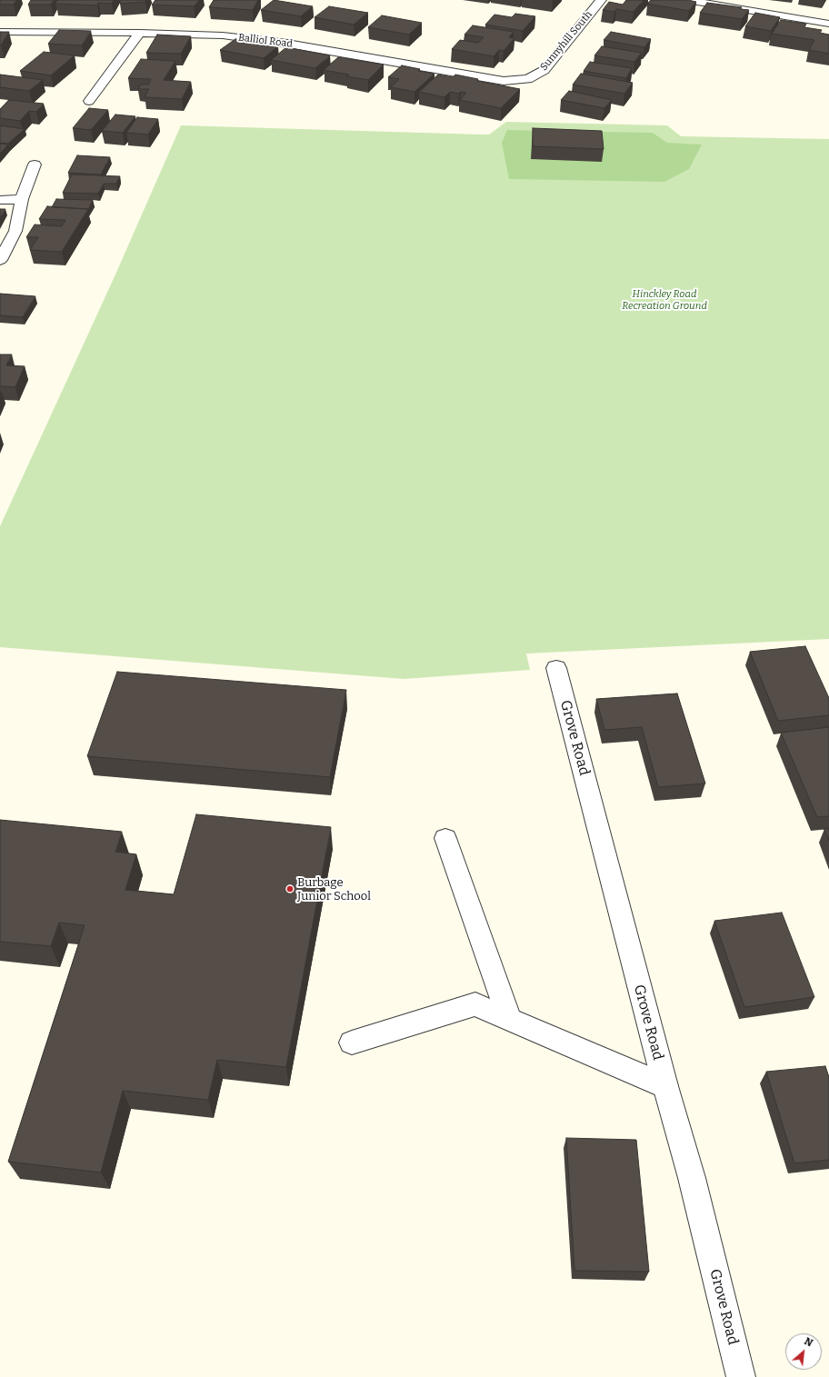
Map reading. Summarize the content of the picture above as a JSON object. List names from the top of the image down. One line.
{"streets":{"street":["Balliol Road","Sunnyhill South","Grove Road"]},"crossings":[["Balliol Road","Sunnyhill South"]],"parks":["Hinckley Road Recreation Ground"],"places":["Burbage Junior School"],"north":"top right"}
